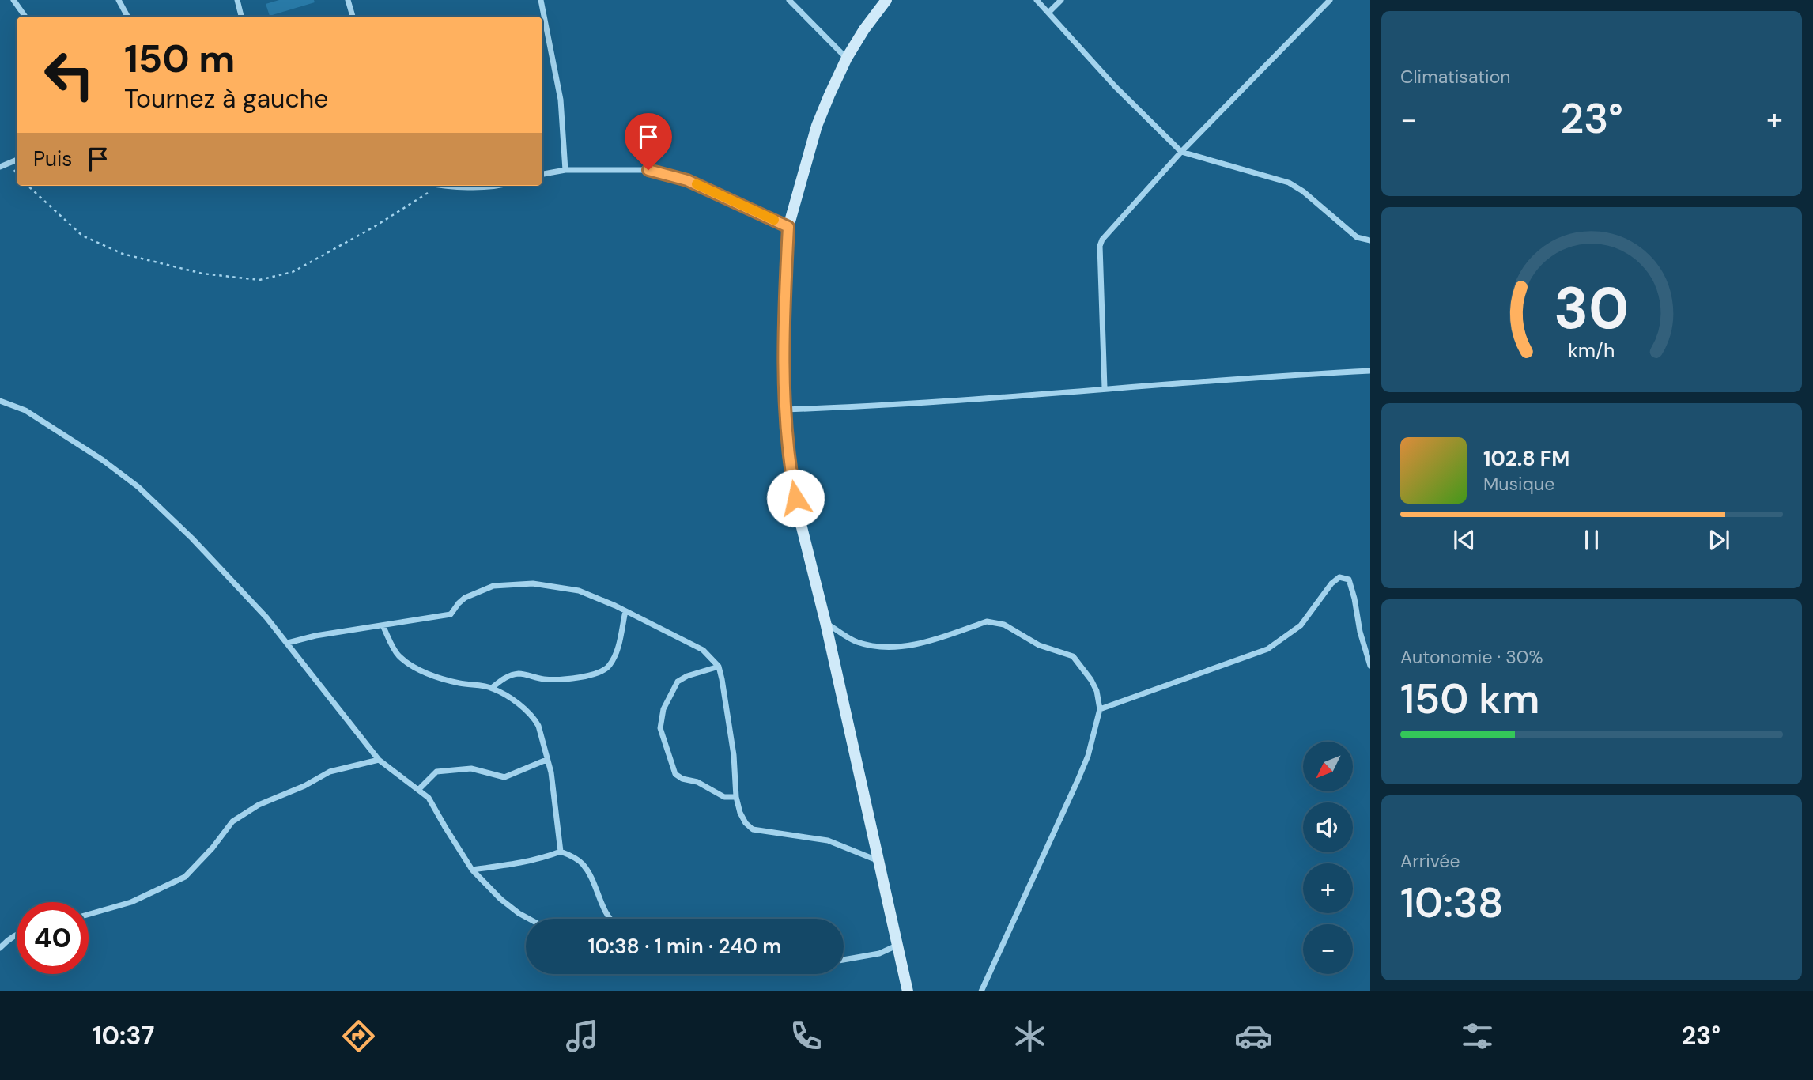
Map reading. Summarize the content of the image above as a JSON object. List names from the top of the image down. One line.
{"north":"bottom left","page":{"tile":["Climatisation",["Autonomie · 30%","150 km"],["Arrivée","10:38"]],"turn":["150 m","Tournez à gauche"],"heat":["−","23°","+"],"then":"Puis","song":["102.8 FM","Musique"],"map_buttons":["+","−"],"limit":"40","trip":"10:38 · 1 min · 240 m","tabs":["10:37","23°"],"gauge":["30","km/h"]}}
